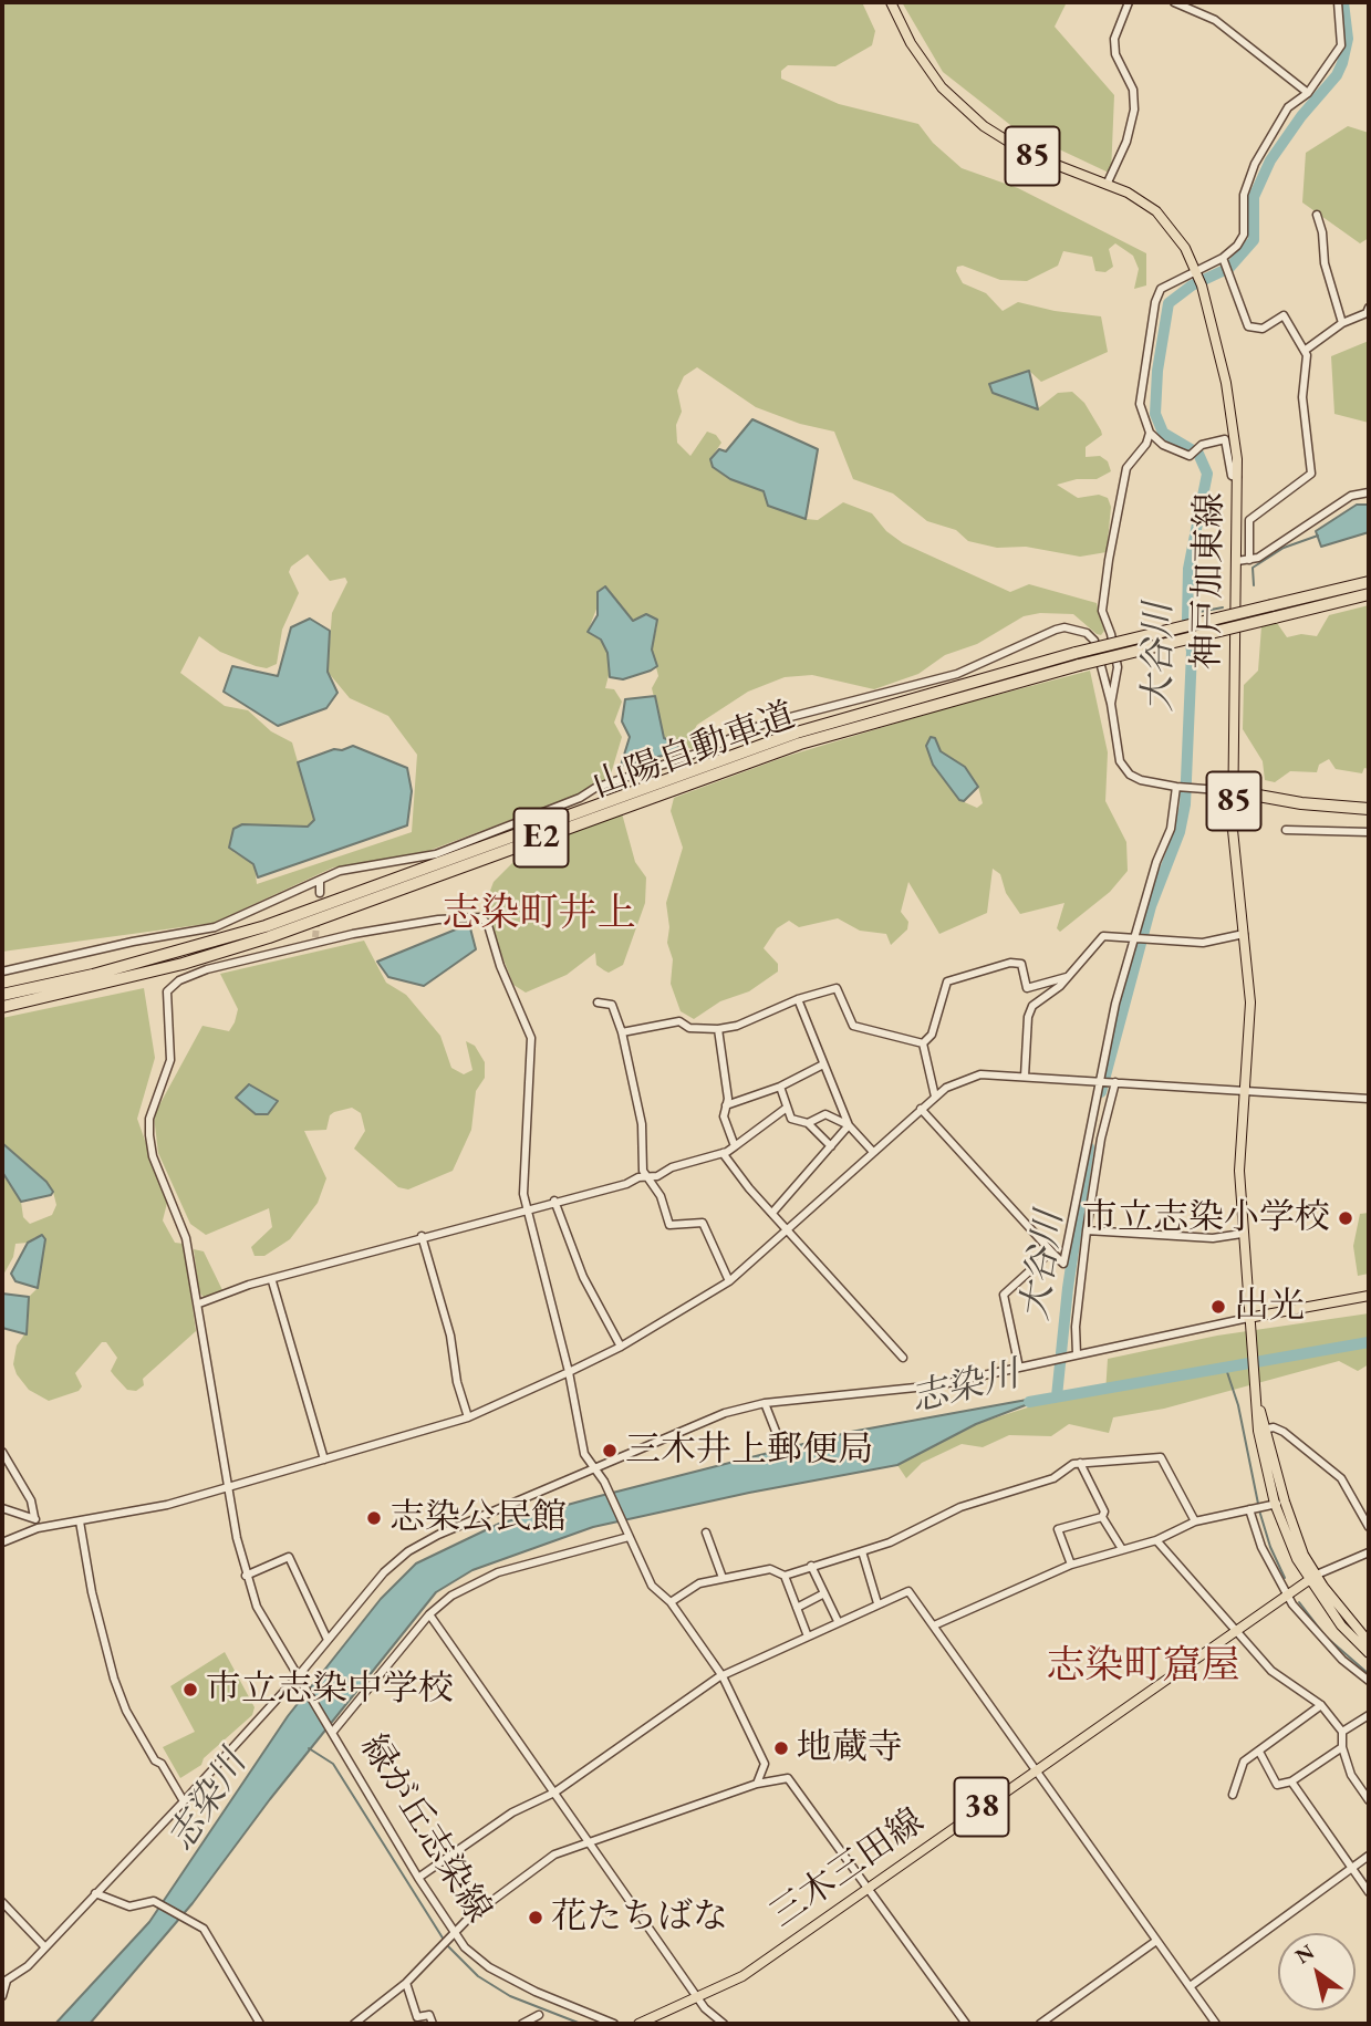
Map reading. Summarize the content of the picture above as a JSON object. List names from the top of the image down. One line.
{"streets":{"highway":["山陽自動車道","E2"],"main road":["85","神戸加東線","38","三木三田線"],"street":["緑が丘志染線"]},"districts":["志染町井上","志染町窟屋"],"water":["大谷川","志染川"],"places":["市立志染小学校","出光","三木井上郵便局","志染公民館","市立志染中学校","地蔵寺","花たちばな"],"north":"top left"}
